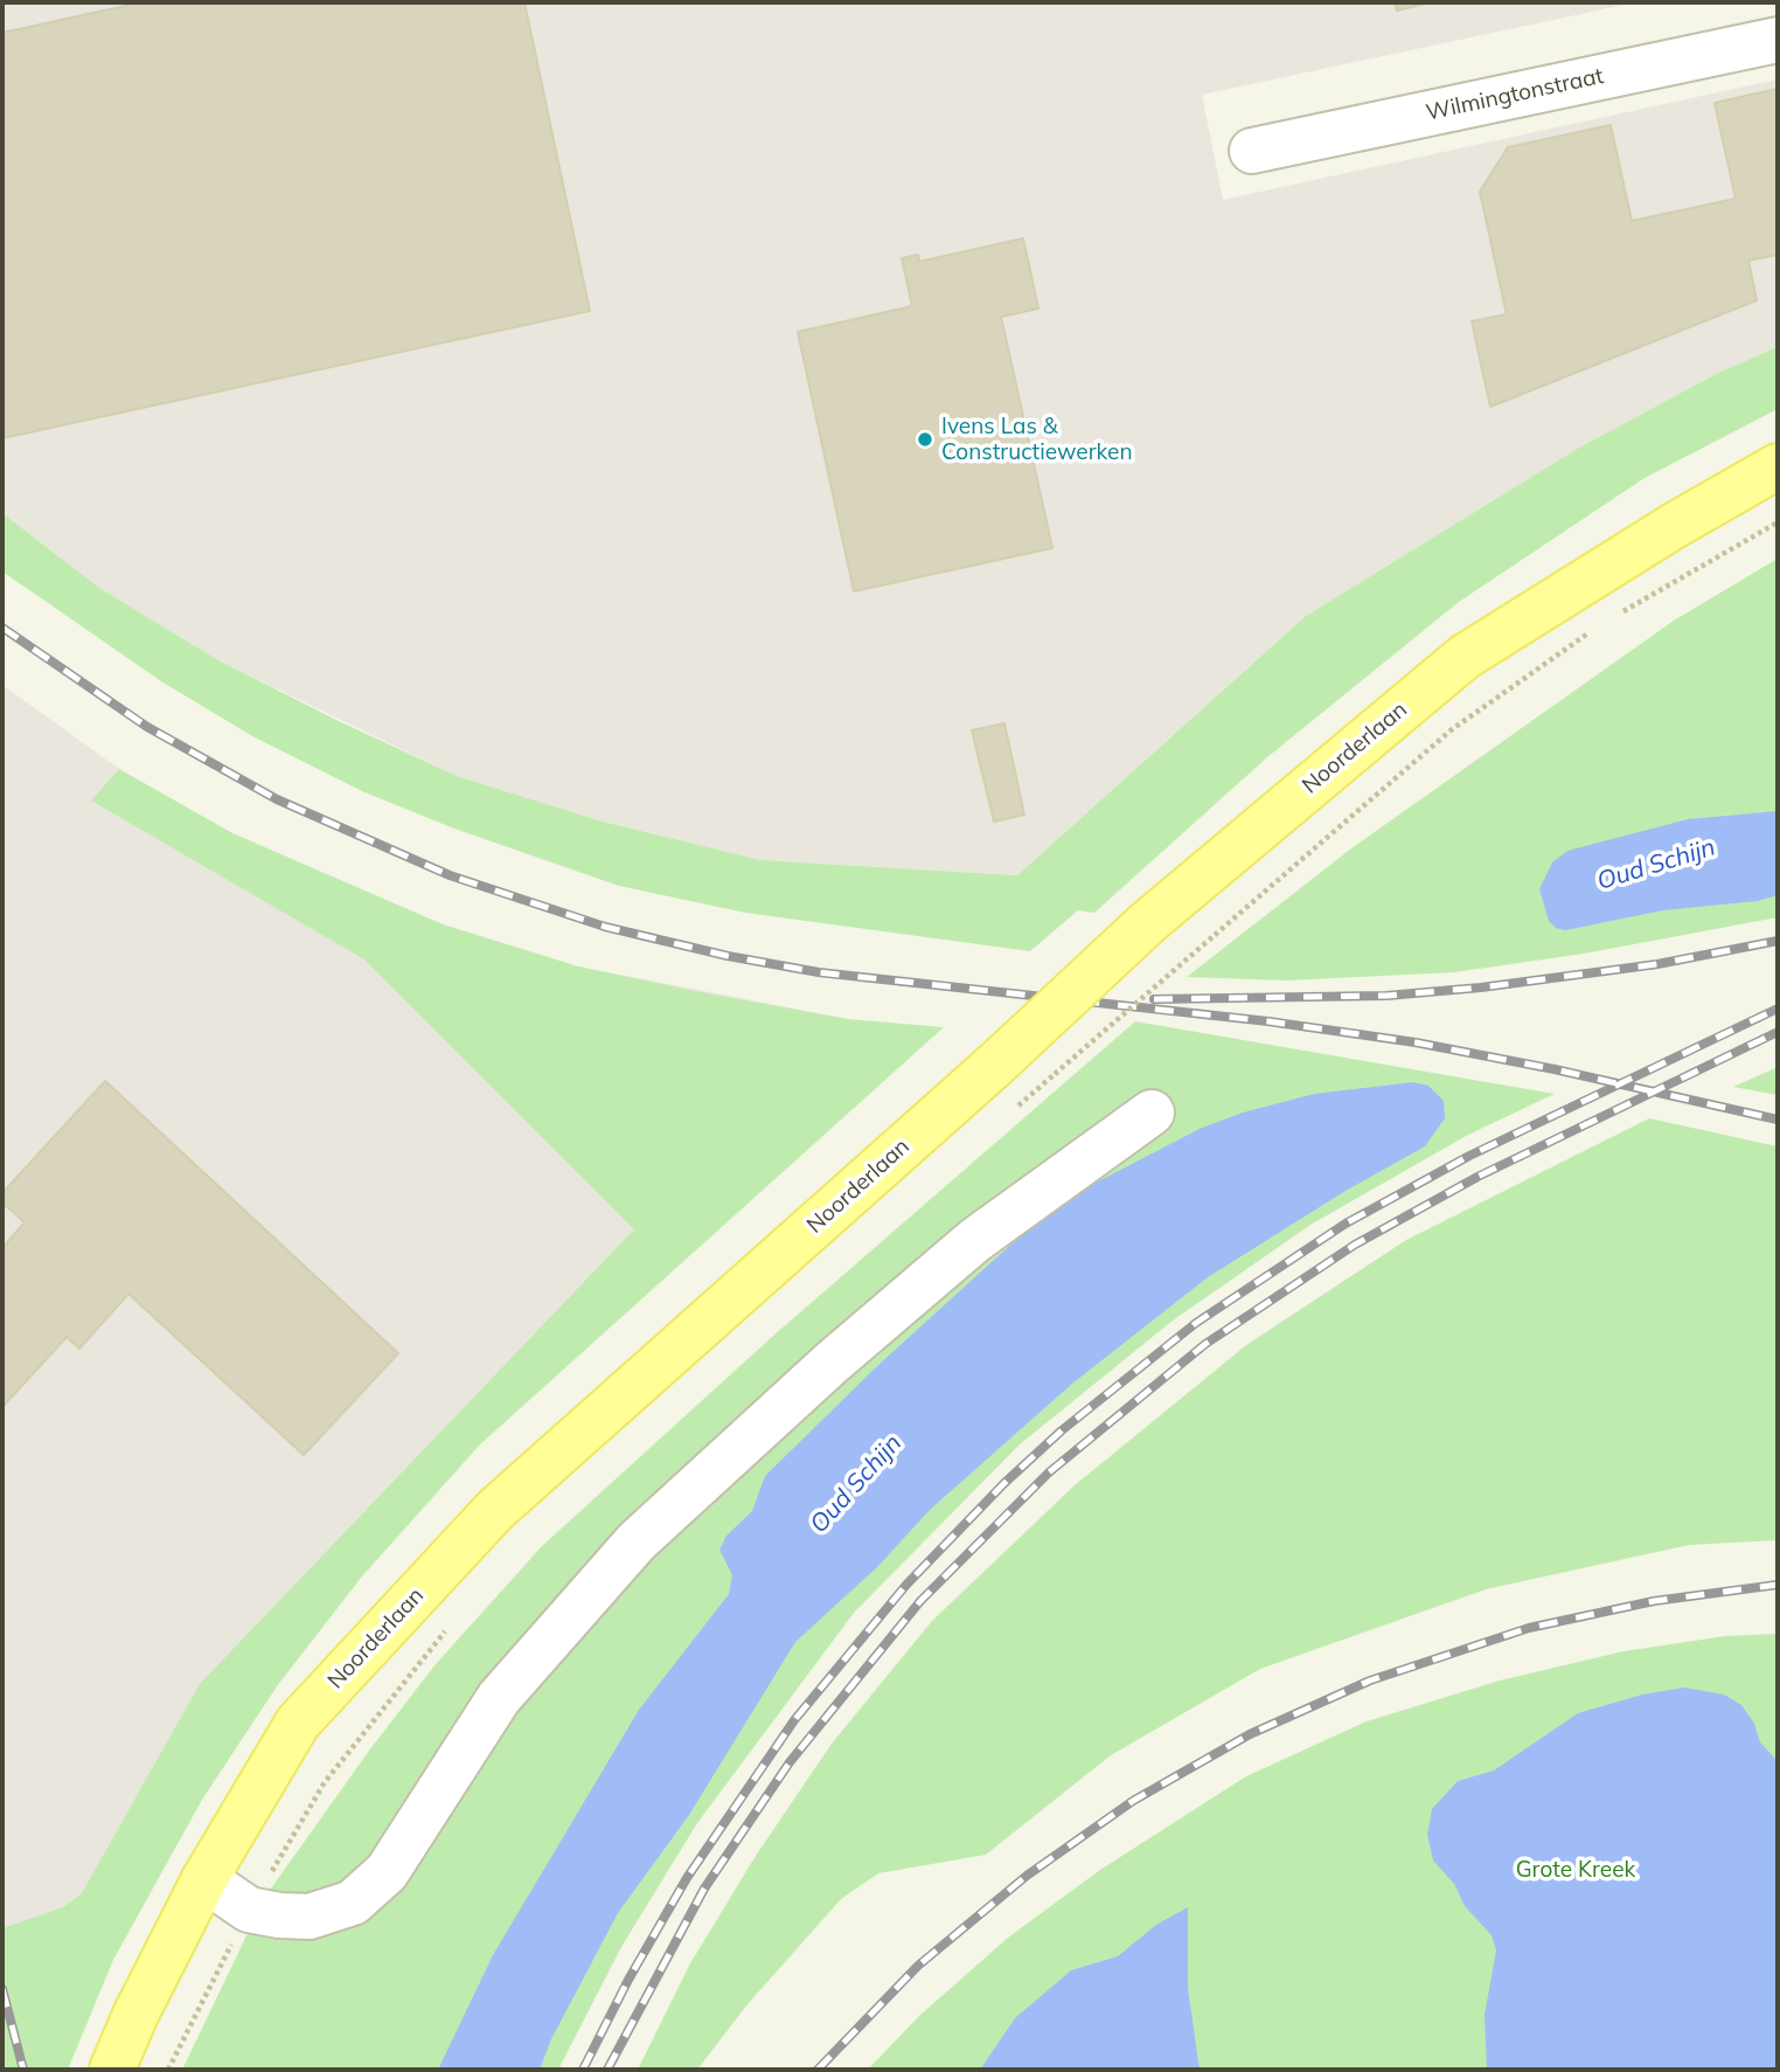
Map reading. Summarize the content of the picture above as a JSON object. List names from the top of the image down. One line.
{"streets":{"main road":["Noorderlaan"],"street":["Wilmingtonstraat"]},"water":["Oud Schijn"],"parks":["Grote Kreek"],"places":["Ivens Las & Constructiewerken"]}
